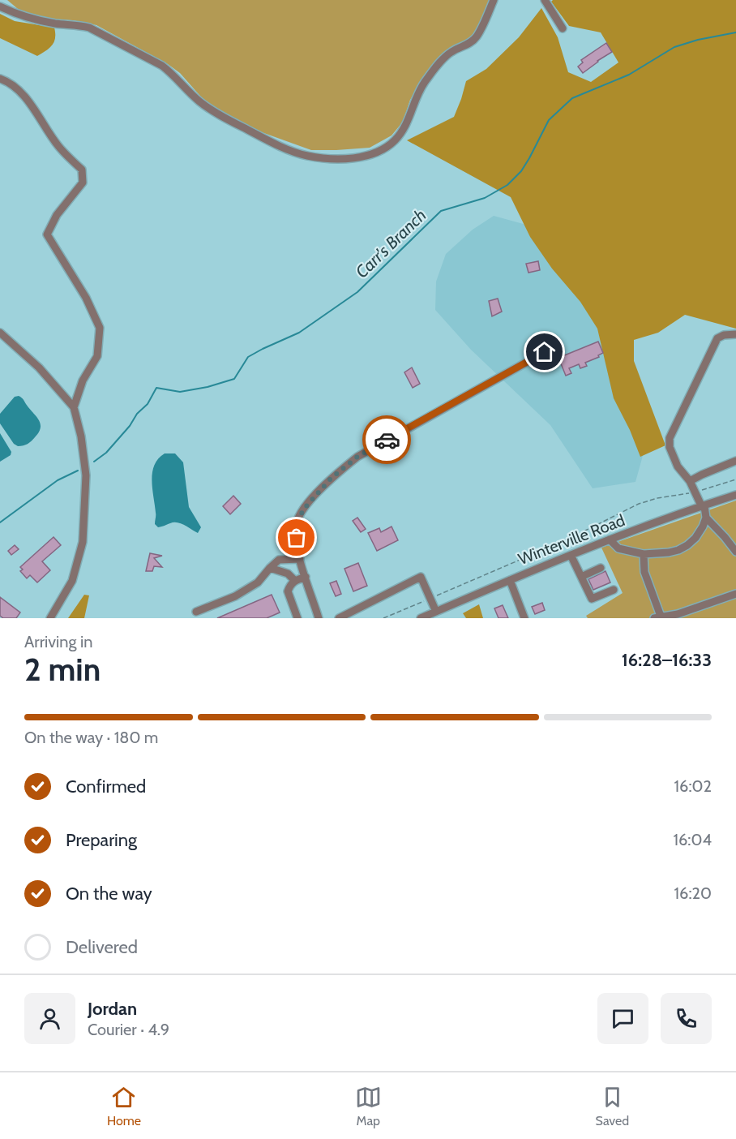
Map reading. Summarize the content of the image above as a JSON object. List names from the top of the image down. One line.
{"streets":{"street":["Winterville Road"]},"water":["Carr's Branch"],"page":{"heading":["2 min","Arriving in","16:28–16:33"],"panel":["Jordan","Courier · 4.9"],"bar":"On the way · 180 m","list":[["Confirmed","16:02"],["Preparing","16:04"],["On the way","16:20"],"Delivered"],"tabs":["Home","Map","Saved"]}}
